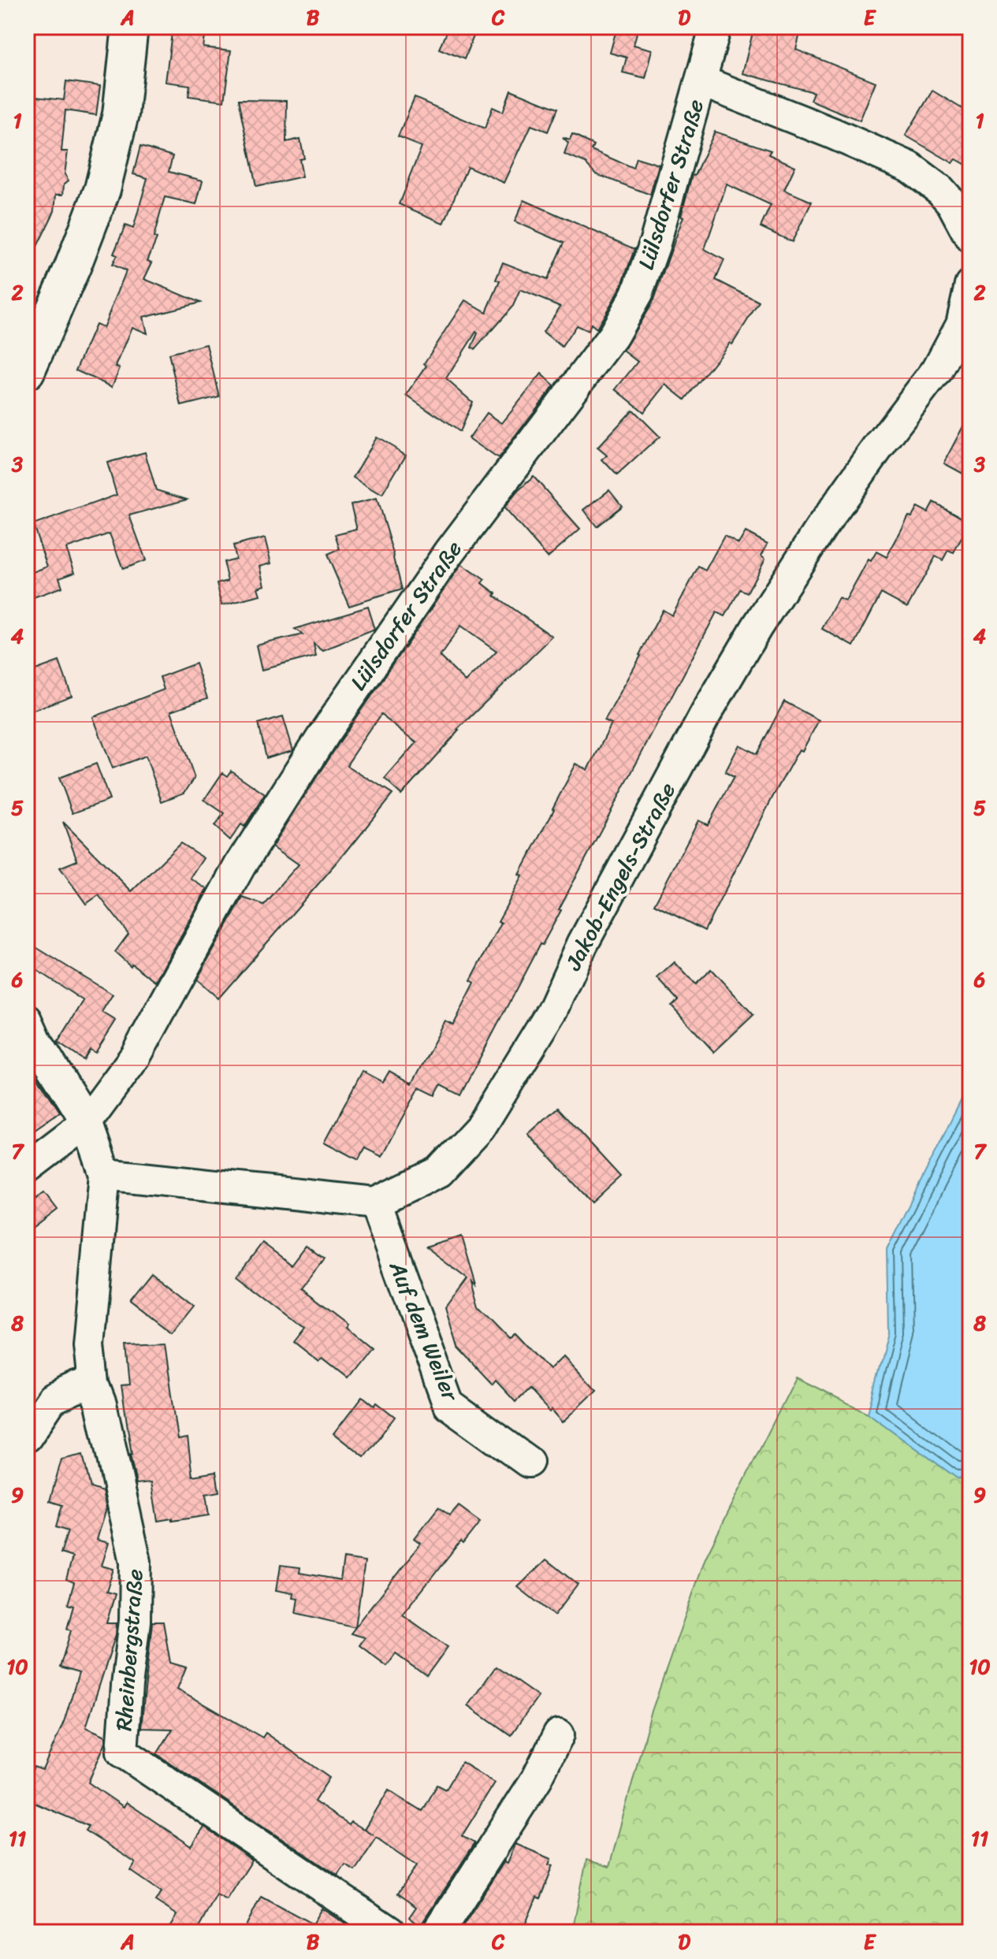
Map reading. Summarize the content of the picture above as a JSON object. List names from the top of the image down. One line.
{"streets":{"street":["Lülsdorfer Straße","Jakob-Engels-Straße","Auf dem Weiler","Rheinbergstraße"]},"crossings":[["Lülsdorfer Straße","Rheinbergstraße"],["Jakob-Engels-Straße","Auf dem Weiler"]],"grid":{"columns":["A","B","C","D","E"],"rows":["1","2","3","4","5","6","7","8","9","10","11"]}}
